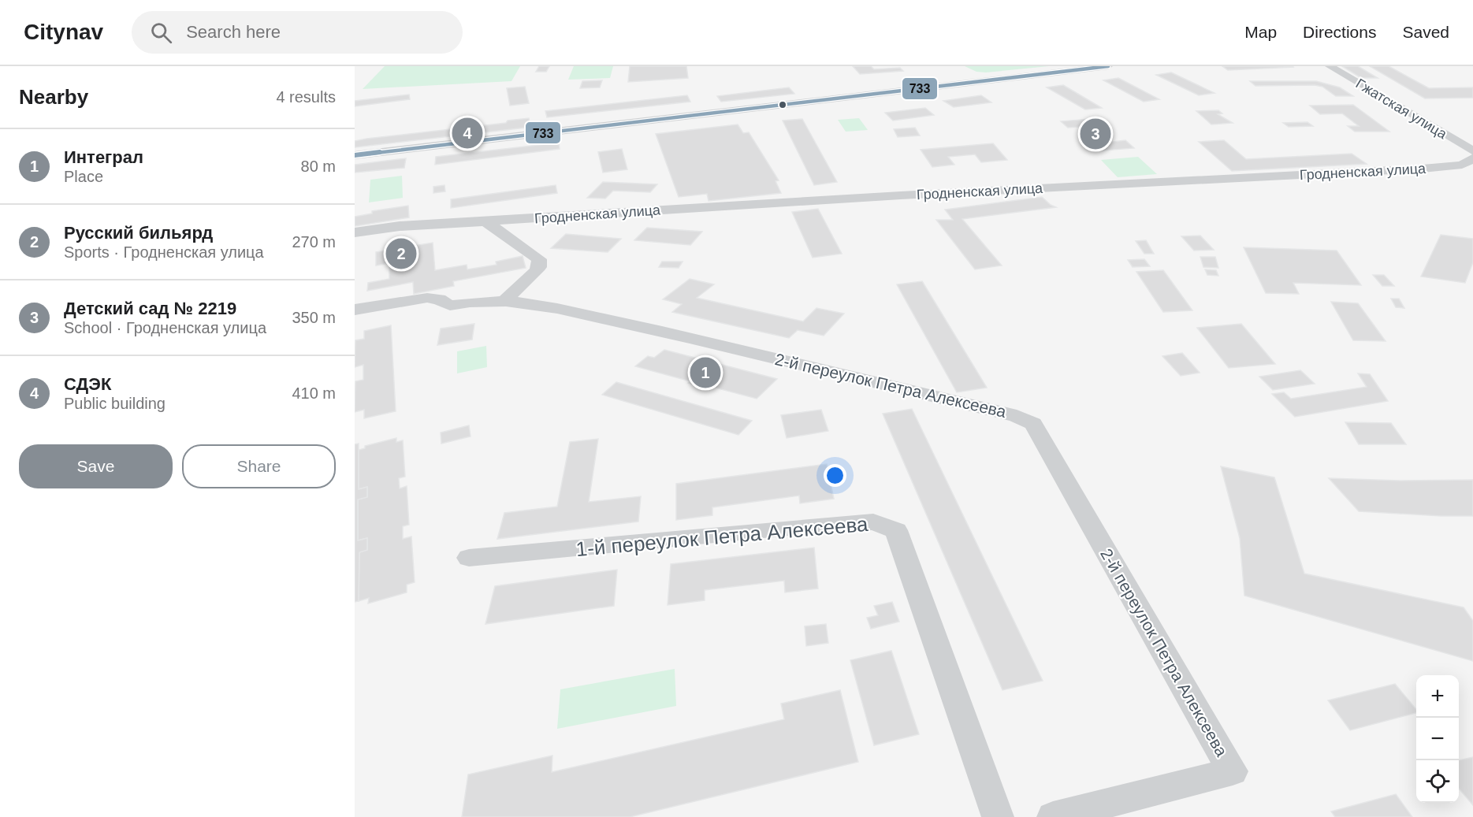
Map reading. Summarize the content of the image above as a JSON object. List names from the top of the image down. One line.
{"streets":{"street":["Гжатская улица","Гродненская улица","2-й переулок Петра Алексеева","1-й переулок Петра Алексеева"]},"crossings":[["Гродненская улица","2-й переулок Петра Алексеева"]],"lines":["transit line 733"],"page":{"header":"Citynav","search":"Search here","nav":["Map","Directions","Saved"],"heading":["Nearby","4 results"],"pins":["4","3","2","1"],"list":[{"mark":"1","name":"Интеграл","note":"Place","value":"80 m"},{"mark":"2","name":"Русский бильярд","note":"Sports · Гродненская улица","value":"270 m"},{"mark":"3","name":"Детский сад № 2219","note":"School · Гродненская улица","value":"350 m"},{"mark":"4","name":"СДЭК","note":"Public building","value":"410 m"}],"buttons":["Save","Share"],"map_buttons":["+","−"]}}
